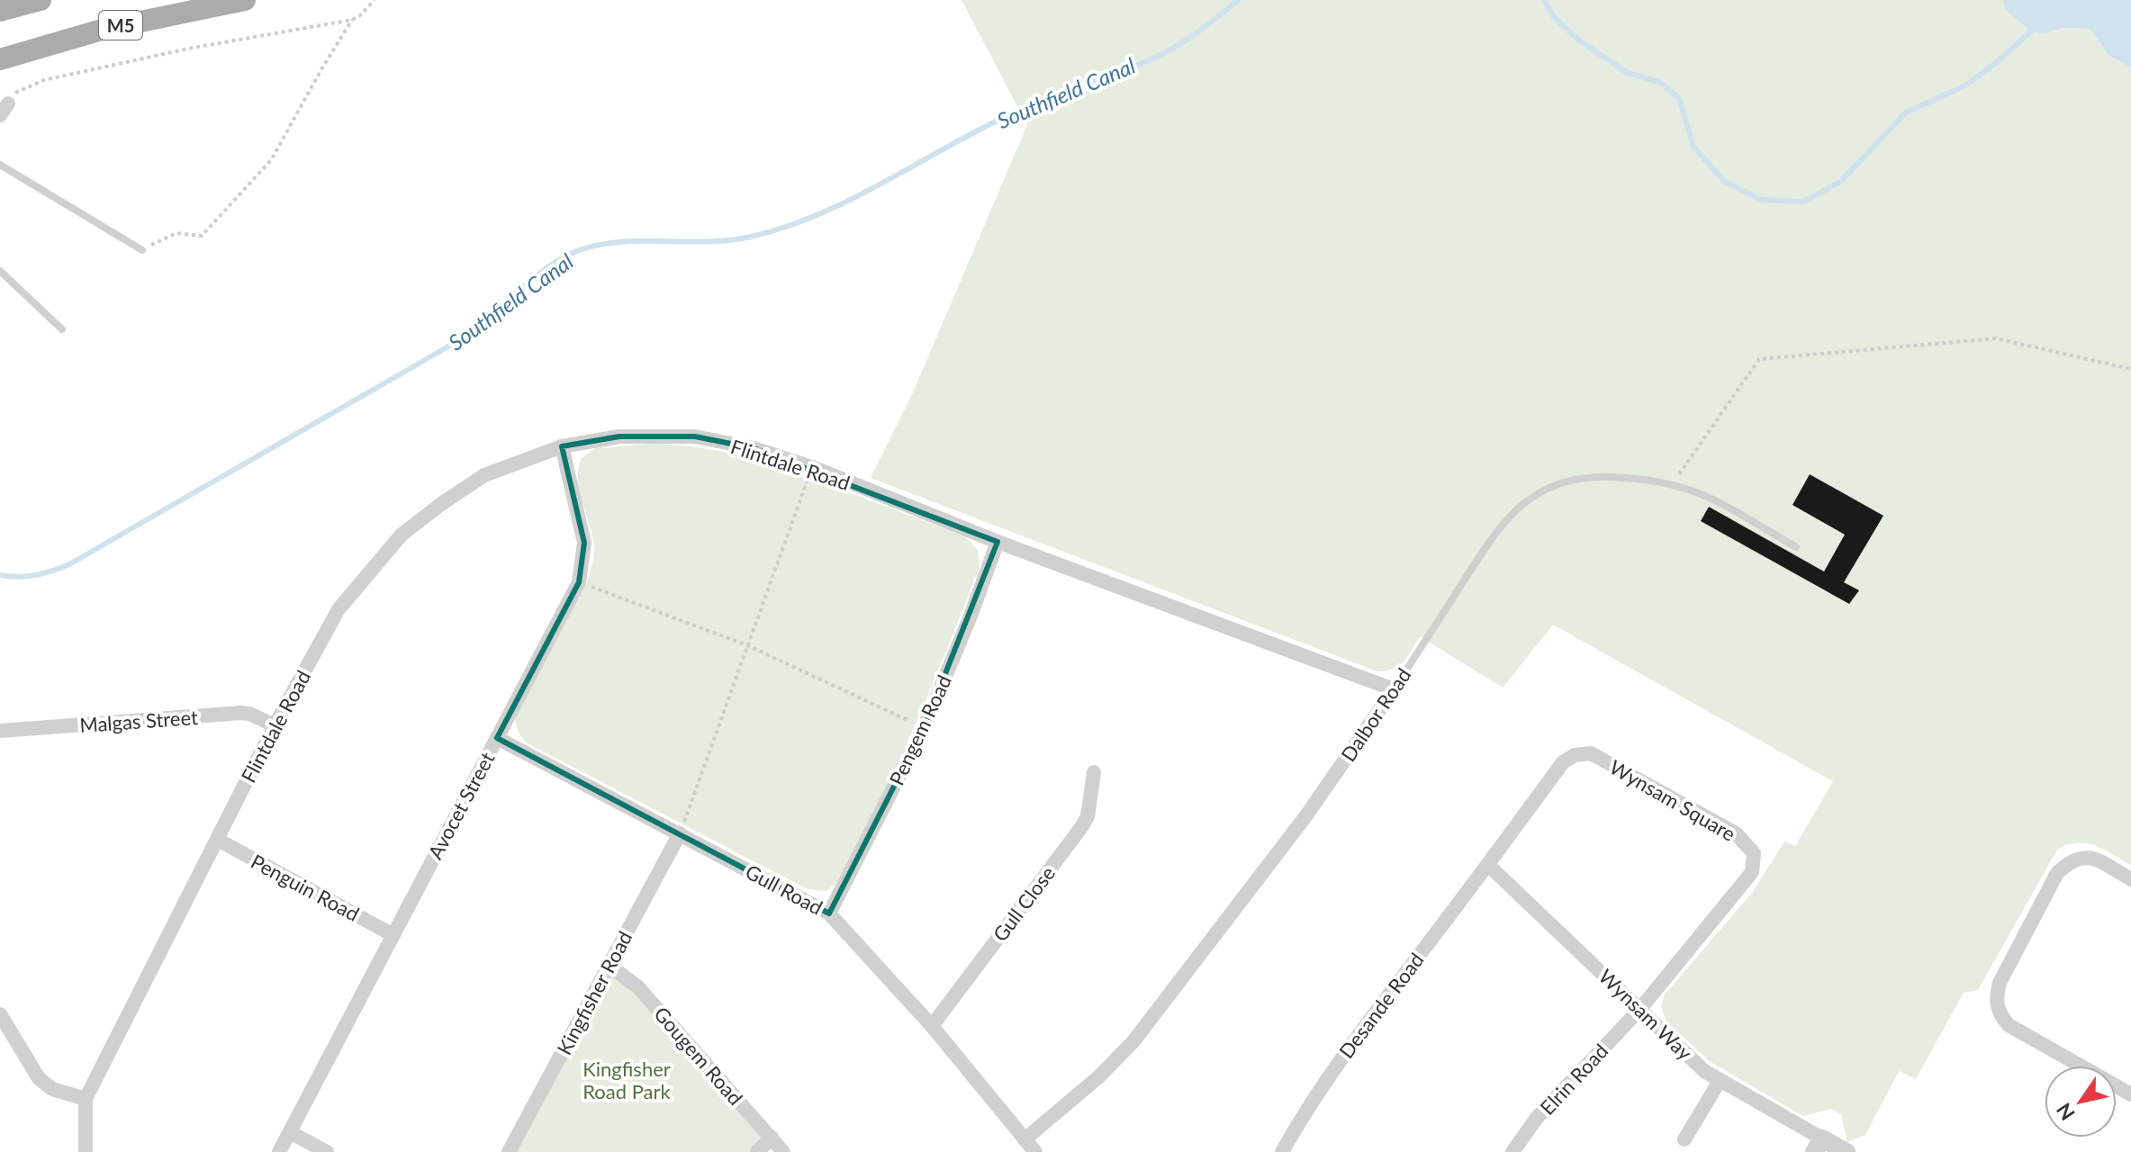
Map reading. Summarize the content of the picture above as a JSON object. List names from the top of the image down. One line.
{"streets":{"main road":["M5"],"street":["Flintdale Road","Dalbor Road","Malgas Street","Pengem Road","Wynsam Square","Avocet Street","Penguin Road","Gull Road","Gull Close","Kingfisher Road","Desande Road","Wynsam Way","Gougem Road","Elrin Road"]},"crossings":[["Flintdale Road","Dalbor Road"],["Flintdale Road","Malgas Street"],["Flintdale Road","Pengem Road"],["Flintdale Road","Avocet Street"],["Flintdale Road","Penguin Road"],["Dalbor Road","Gull Road"],["Pengem Road","Gull Road"],["Wynsam Square","Desande Road"],["Wynsam Square","Wynsam Way"],["Wynsam Square","Elrin Road"],["Avocet Street","Penguin Road"],["Avocet Street","Gull Road"],["Gull Road","Gull Close"],["Gull Road","Kingfisher Road"],["Kingfisher Road","Gougem Road"],["Desande Road","Wynsam Way"],["Wynsam Way","Elrin Road"]],"water":["Southfield Canal"],"parks":["Kingfisher Road Park"],"north":"bottom left"}
